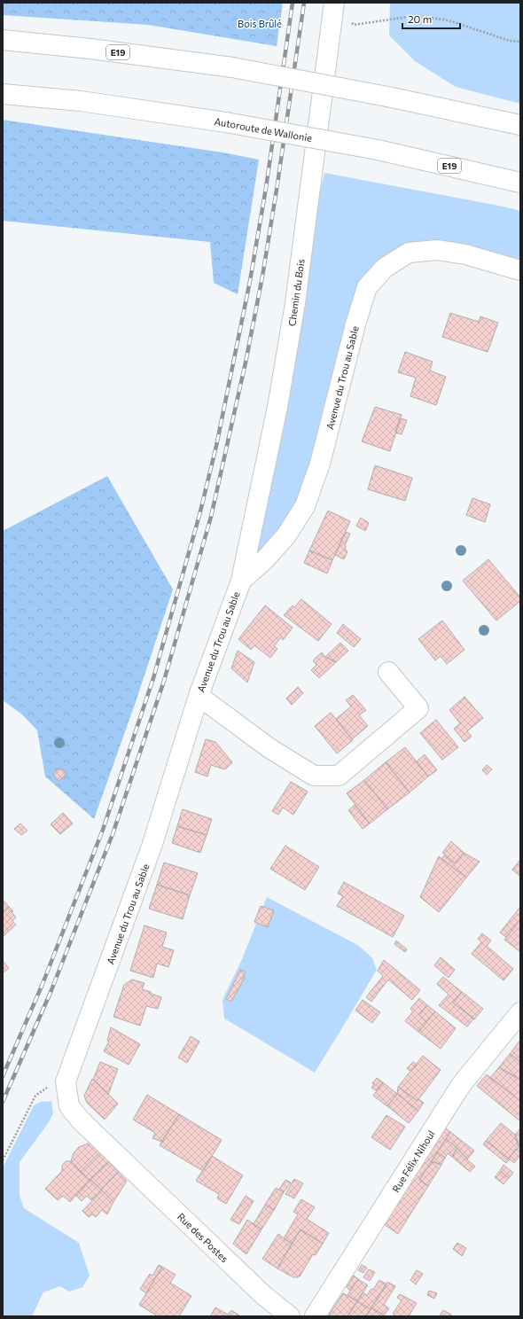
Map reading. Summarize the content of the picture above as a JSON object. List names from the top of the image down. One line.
{"streets":{"main road":["E19","Autoroute de Wallonie","Chemin du Bois","Avenue du Trou au Sable","Rue Félix Nihoul","Rue des Postes"]},"crossings":[["Chemin du Bois","Avenue du Trou au Sable"],["Avenue du Trou au Sable","Rue des Postes"]],"parks":["Bois Brûlé"],"scale_bar":"20 m"}
